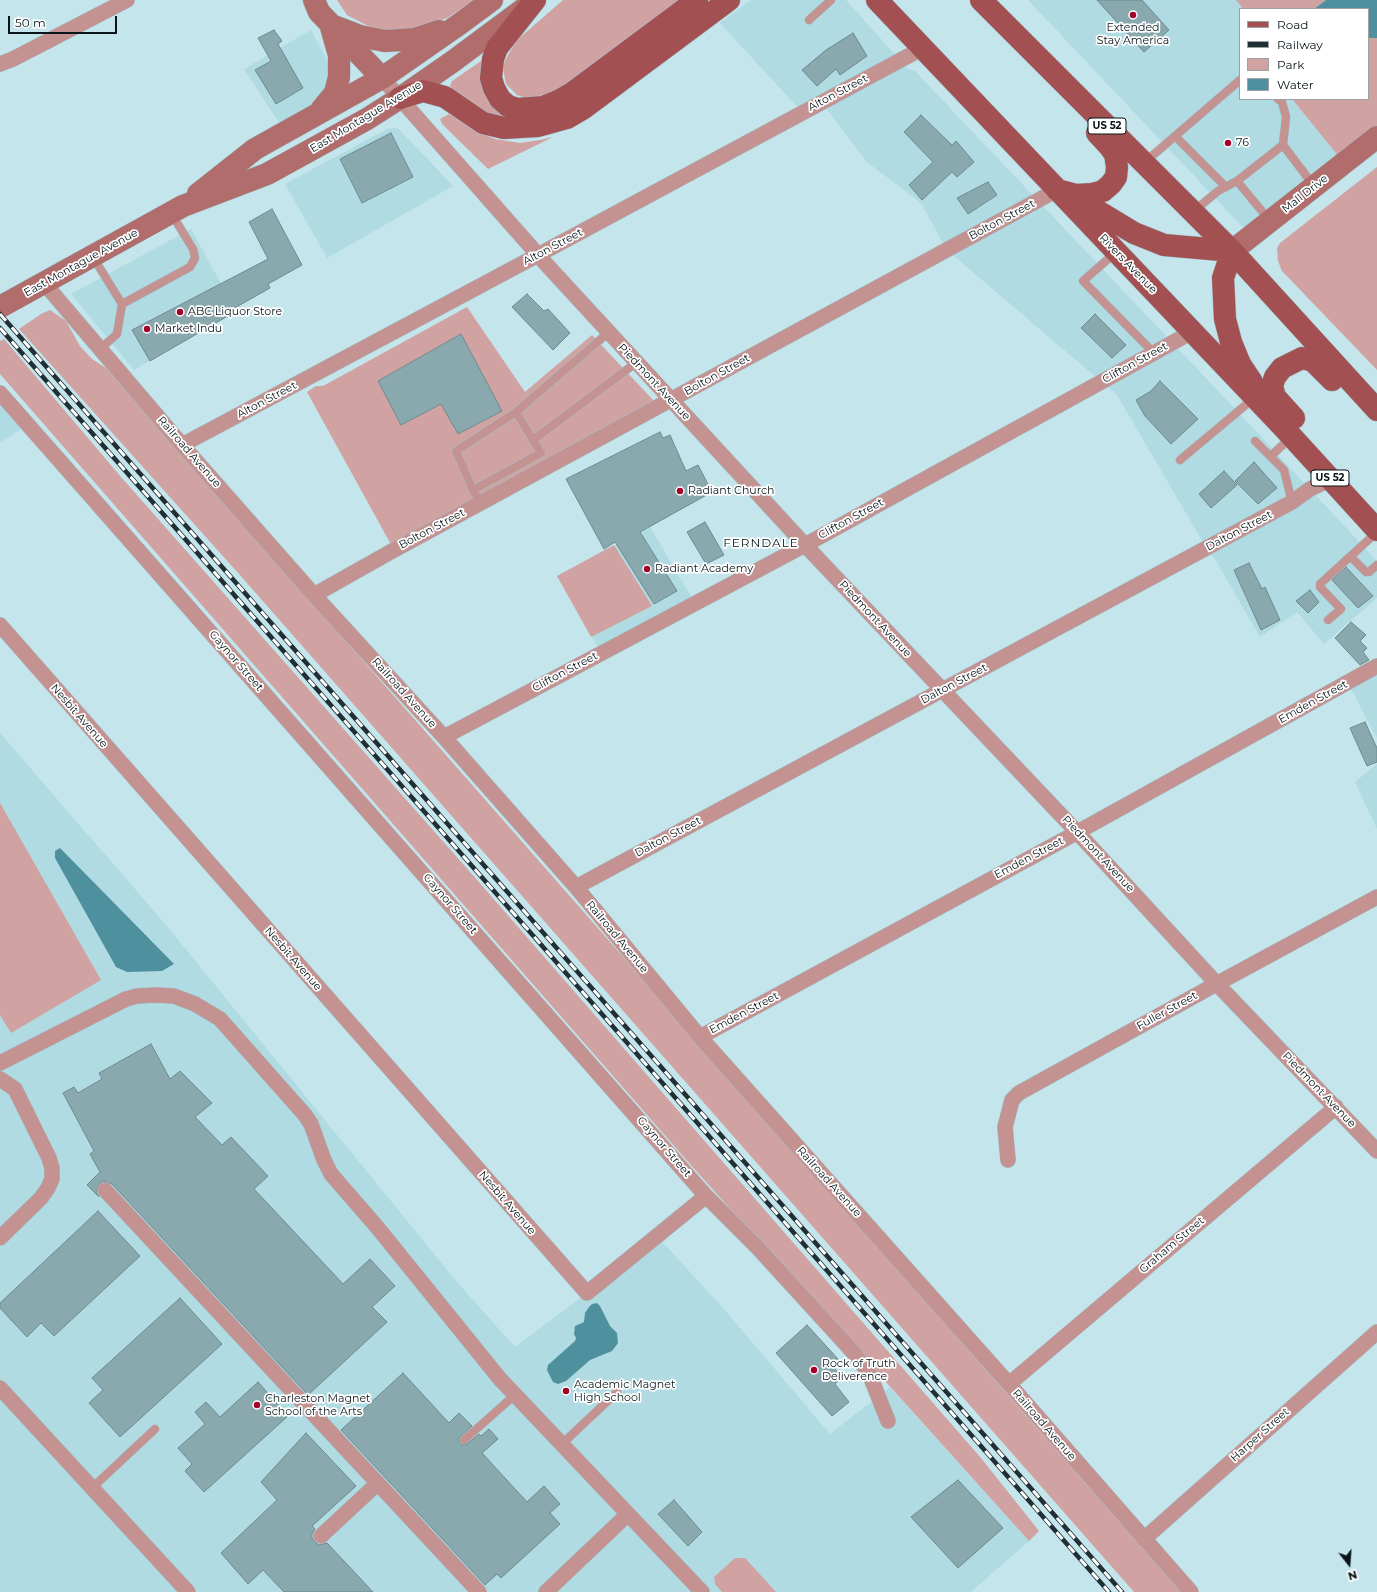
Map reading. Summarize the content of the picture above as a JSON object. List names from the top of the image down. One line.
{"streets":{"main road":["East Montague Avenue","US 52","Mall Drive","Rivers Avenue"],"street":["Alton Street","Bolton Street","Clifton Street","Piedmont Avenue","Railroad Avenue","Dalton Street","Gaynor Street","Emden Street","Nesbit Avenue","Fuller Street","Graham Street","Harper Street"]},"crossings":[["Alton Street","Rivers Avenue"],["Alton Street","Piedmont Avenue"],["Alton Street","Railroad Avenue"],["East Montague Avenue","Piedmont Avenue"],["East Montague Avenue","Railroad Avenue"],["US 52","Mall Drive"],["Bolton Street","Rivers Avenue"],["Bolton Street","Piedmont Avenue"],["Bolton Street","Railroad Avenue"],["Rivers Avenue","Clifton Street"],["Rivers Avenue","Dalton Street"],["Clifton Street","Piedmont Avenue"],["Clifton Street","Railroad Avenue"],["Piedmont Avenue","Dalton Street"],["Piedmont Avenue","Emden Street"],["Piedmont Avenue","Fuller Street"],["Piedmont Avenue","Graham Street"],["Railroad Avenue","Dalton Street"],["Railroad Avenue","Emden Street"],["Railroad Avenue","Graham Street"],["Railroad Avenue","Harper Street"],["Gaynor Street","Nesbit Avenue"]],"districts":["FERNDALE"],"places":["Extended Stay America","76","ABC Liquor Store","Market Indu","Radiant Church","Radiant Academy","Rock of Truth Deliverence","Academic Magnet High School","Charleston Magnet School of the Arts"],"legend":["Road","Railway","Park","Water"],"scale_bar":"50 m","north":"bottom"}
